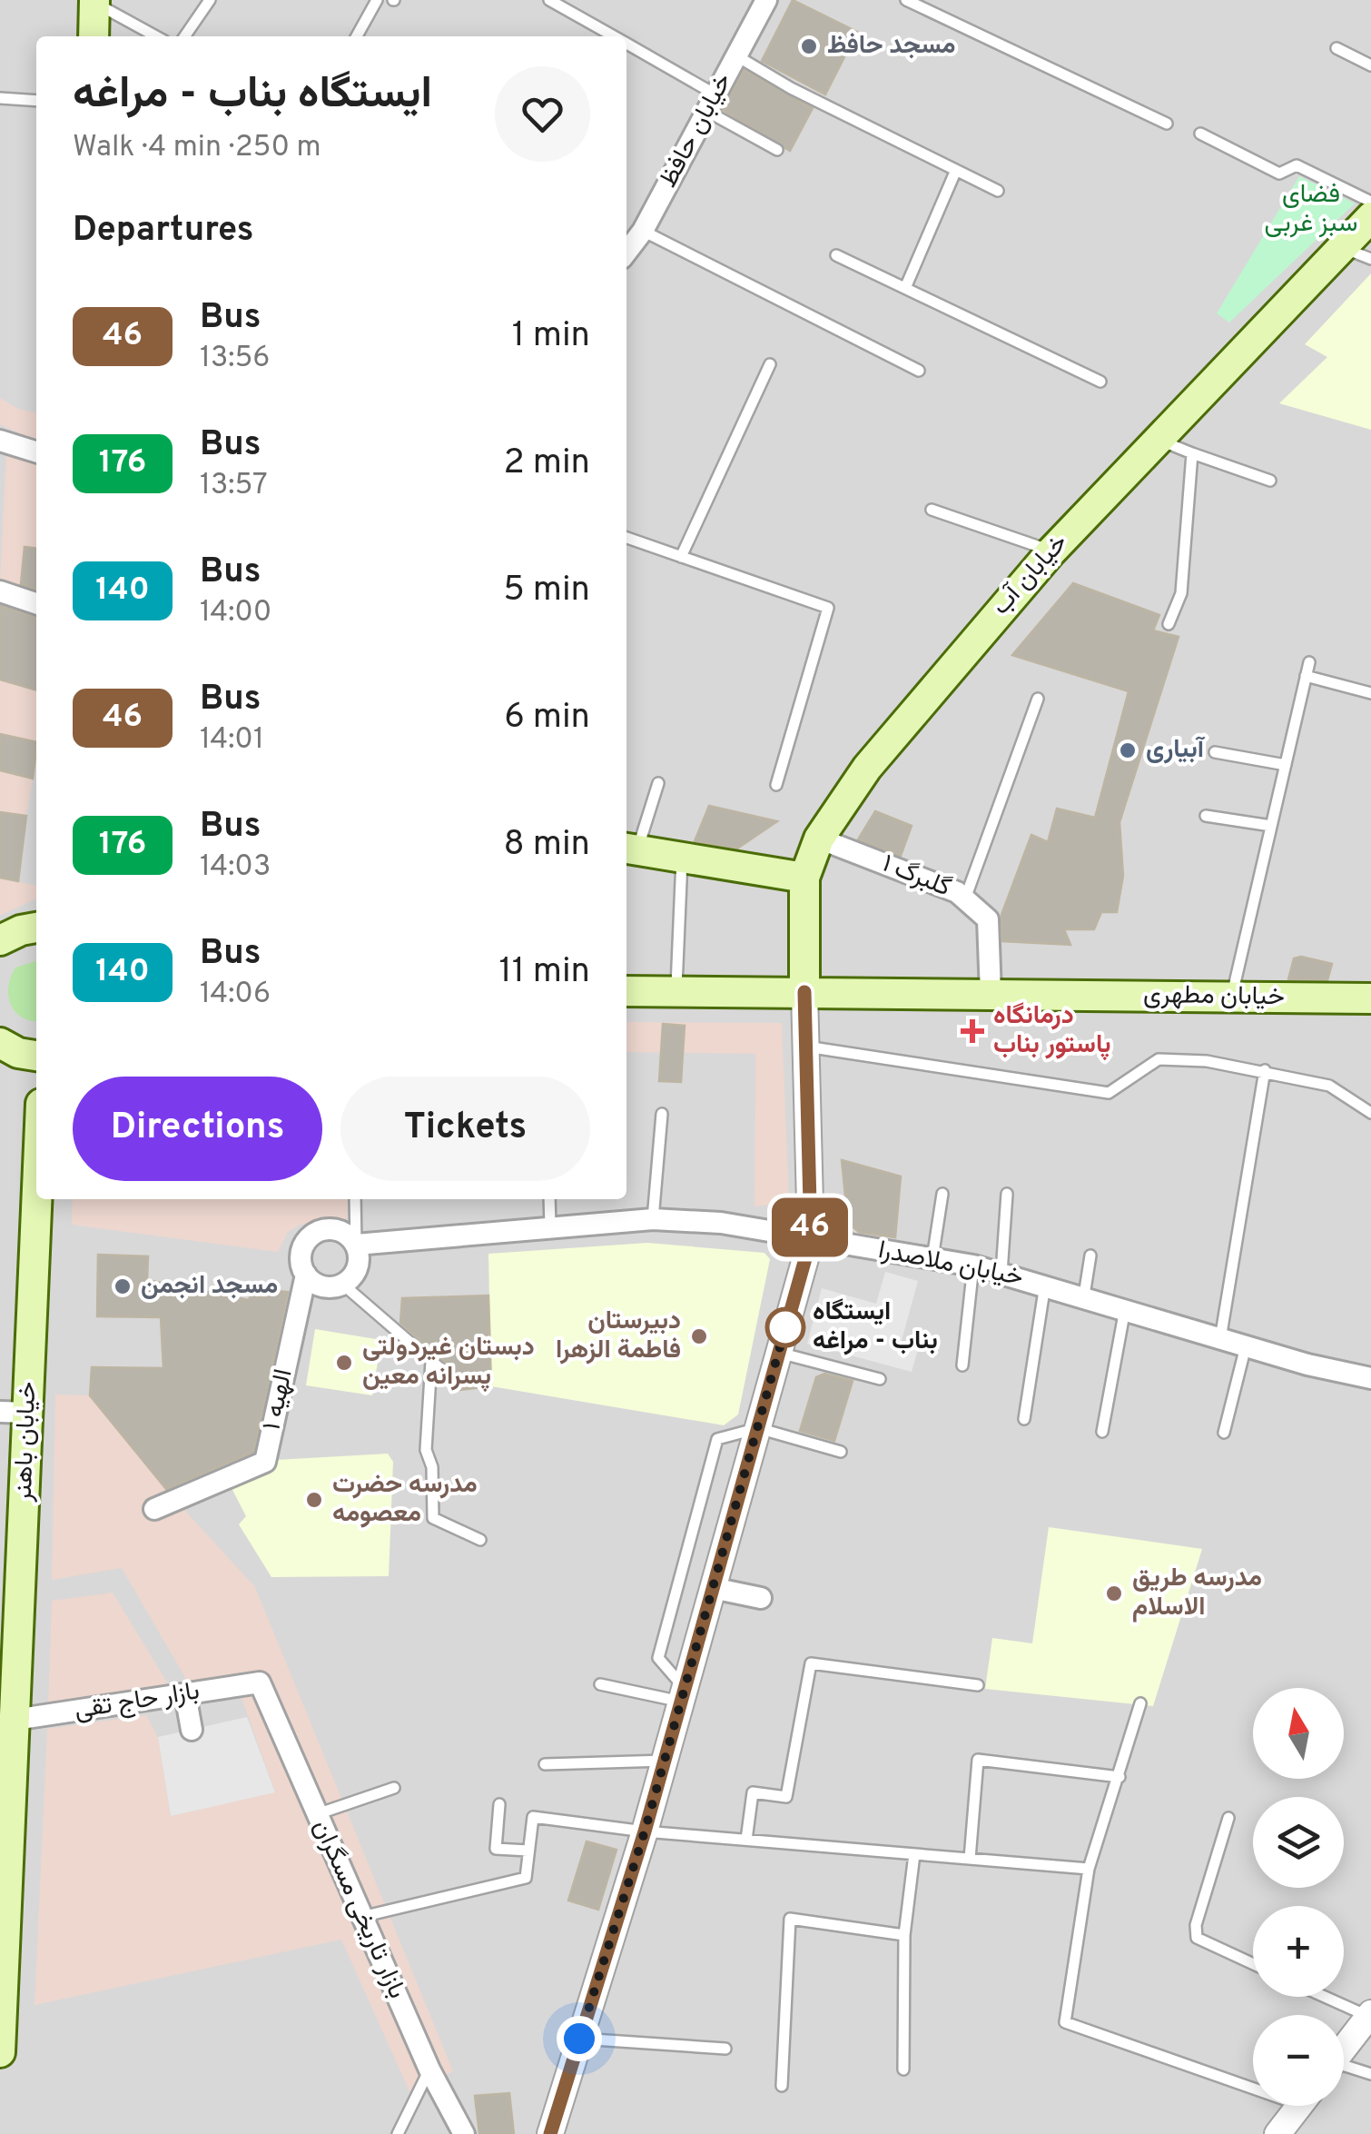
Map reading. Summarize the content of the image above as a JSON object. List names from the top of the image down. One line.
{"streets":{"main road":["خیابان آب","خیابان مطهری","خیابان باهنر"],"street":["خیابان حافظ","گلبرگ ۱","خیابان ملاصدرا","الهیه ۱","بازار حاج تقی","بازار تاریخی مسگران"]},"crossings":[["خیابان آب","گلبرگ ۱"],["خیابان آب","خیابان مطهری"],["گلبرگ ۱","خیابان مطهری"],["خیابان ملاصدرا","الهیه ۱"],["خیابان باهنر","بازار حاج تقی"],["بازار حاج تقی","بازار تاریخی مسگران"]],"parks":["فضای سبز غربی"],"places":{"other":["مسجد حافظ","آبیاری","مسجد انجمن","ایستگاه بناب - مراغه","دبیرستان فاطمة الزهرا","دبستان غیردولتی پسرانه معین","مدرسه حضرت معصومه","مدرسه طریق الاسلام"],"health":["درمانگاه پاستور بناب"]},"lines":["bus line 46"],"north":"top","page":{"on_map":"46","heading":[["ایستگاه بناب - مراغه","Walk · 4 min · 250 m"],"Departures"],"list":[{"mark":"46","name":"Bus","note":"13:56","value":"1 min"},{"mark":"176","name":"Bus","note":"13:57","value":"2 min"},{"mark":"140","name":"Bus","note":"14:00","value":"5 min"},{"mark":"46","name":"Bus","note":"14:01","value":"6 min"},{"mark":"176","name":"Bus","note":"14:03","value":"8 min"},{"mark":"140","name":"Bus","note":"14:06","value":"11 min"}],"buttons":["Directions","Tickets"],"map_buttons":["+","−"]}}
